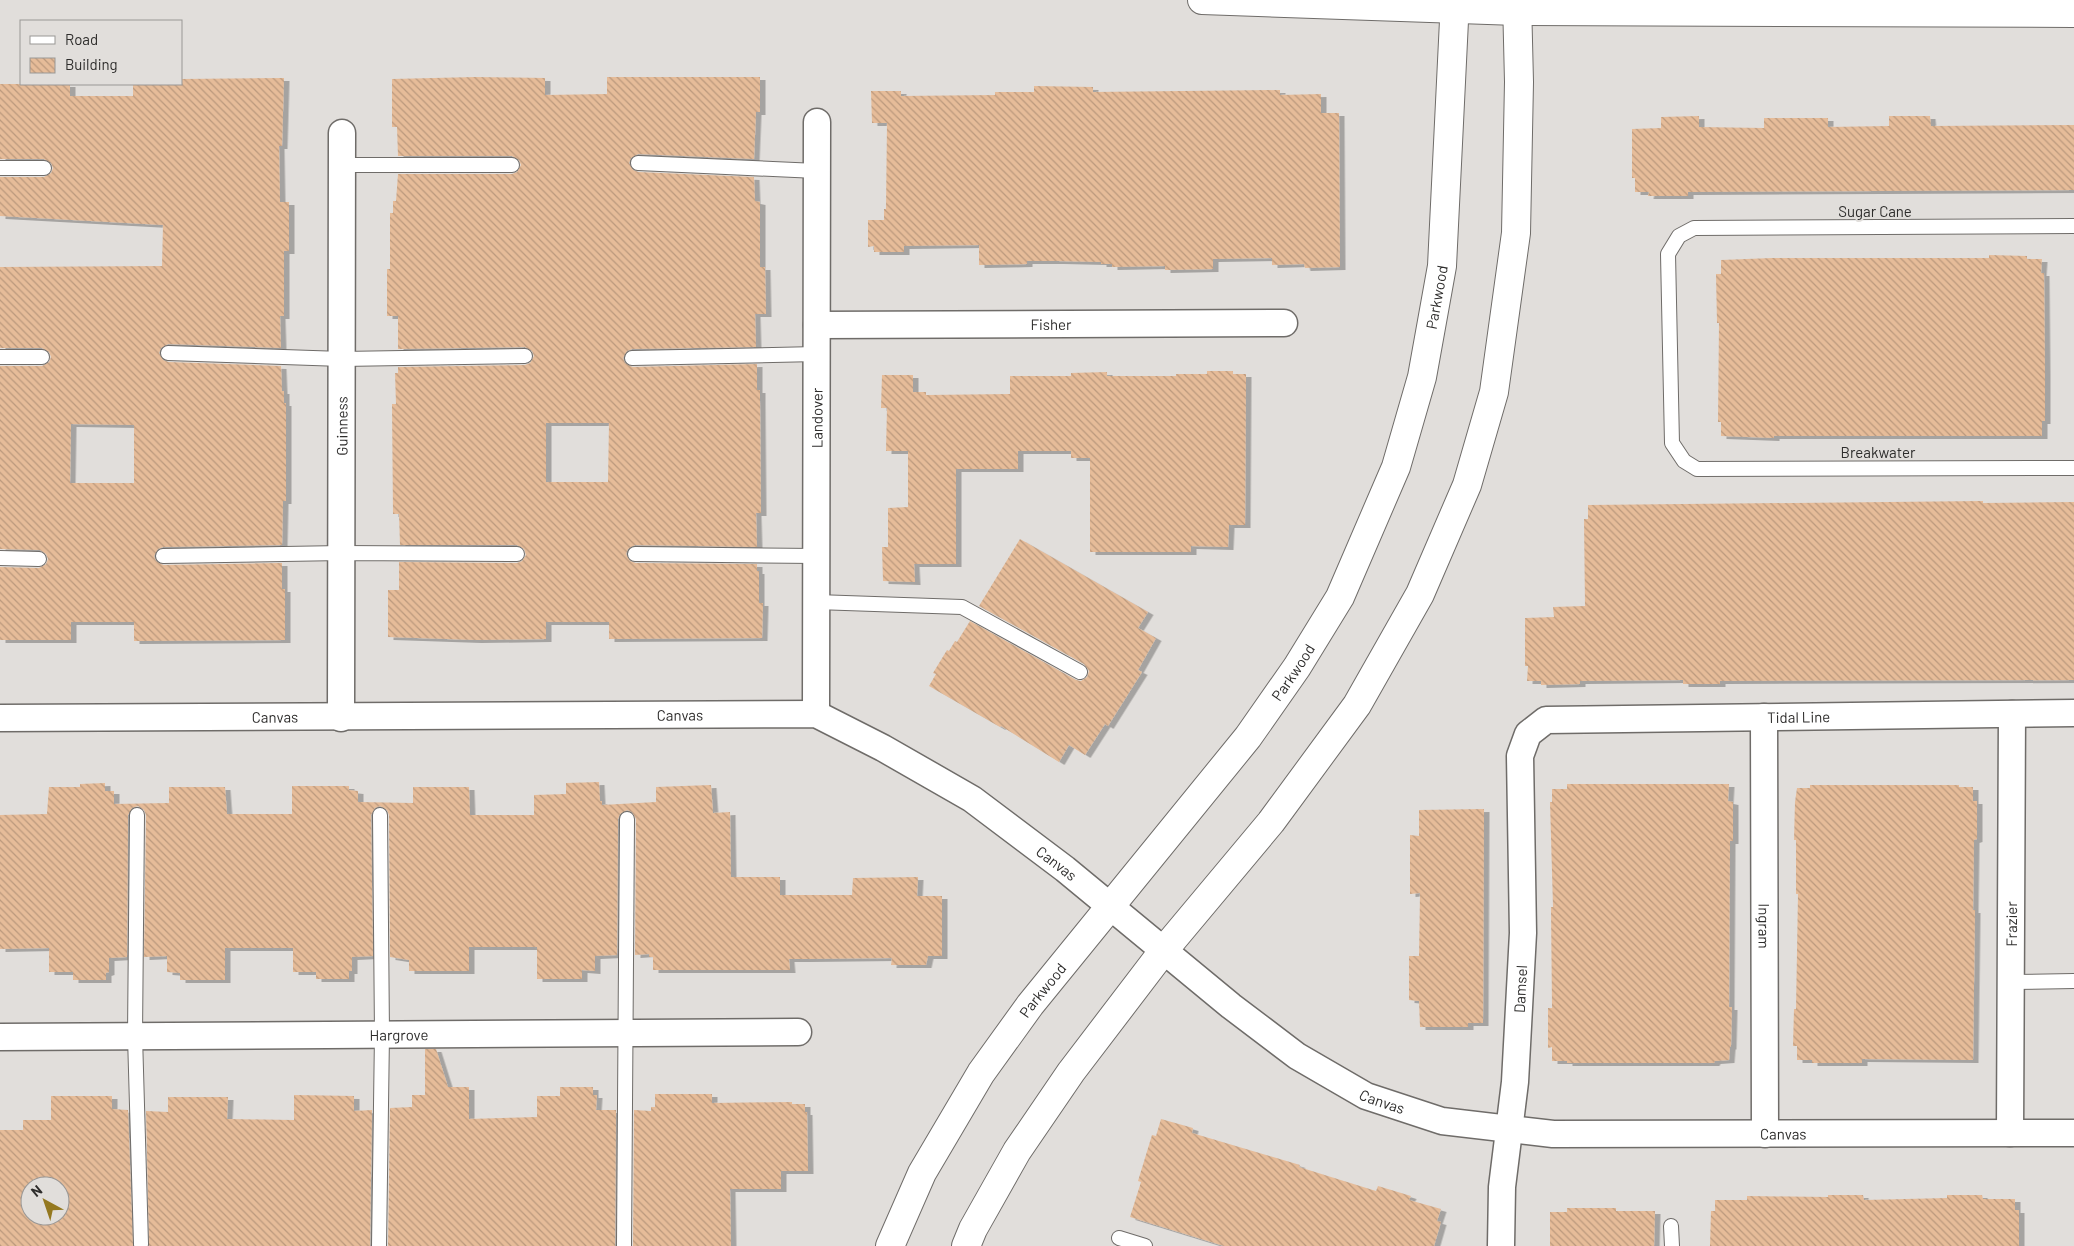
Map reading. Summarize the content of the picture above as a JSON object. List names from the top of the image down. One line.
{"streets":{"street":["Parkwood","Fisher","Landover","Guinness","Canvas","Tidal Line","Frazier","Ingram","Damsel","Hargrove"],"lane":["Sugar Cane","Breakwater"]},"crossings":[["Sugar Cane","Breakwater"],["Parkwood","Canvas"],["Fisher","Landover"],["Landover","Canvas"],["Guinness","Canvas"],["Canvas","Frazier"],["Canvas","Ingram"],["Canvas","Damsel"],["Tidal Line","Frazier"],["Tidal Line","Ingram"],["Tidal Line","Damsel"]],"legend":["Road","Building"],"north":"top left"}
